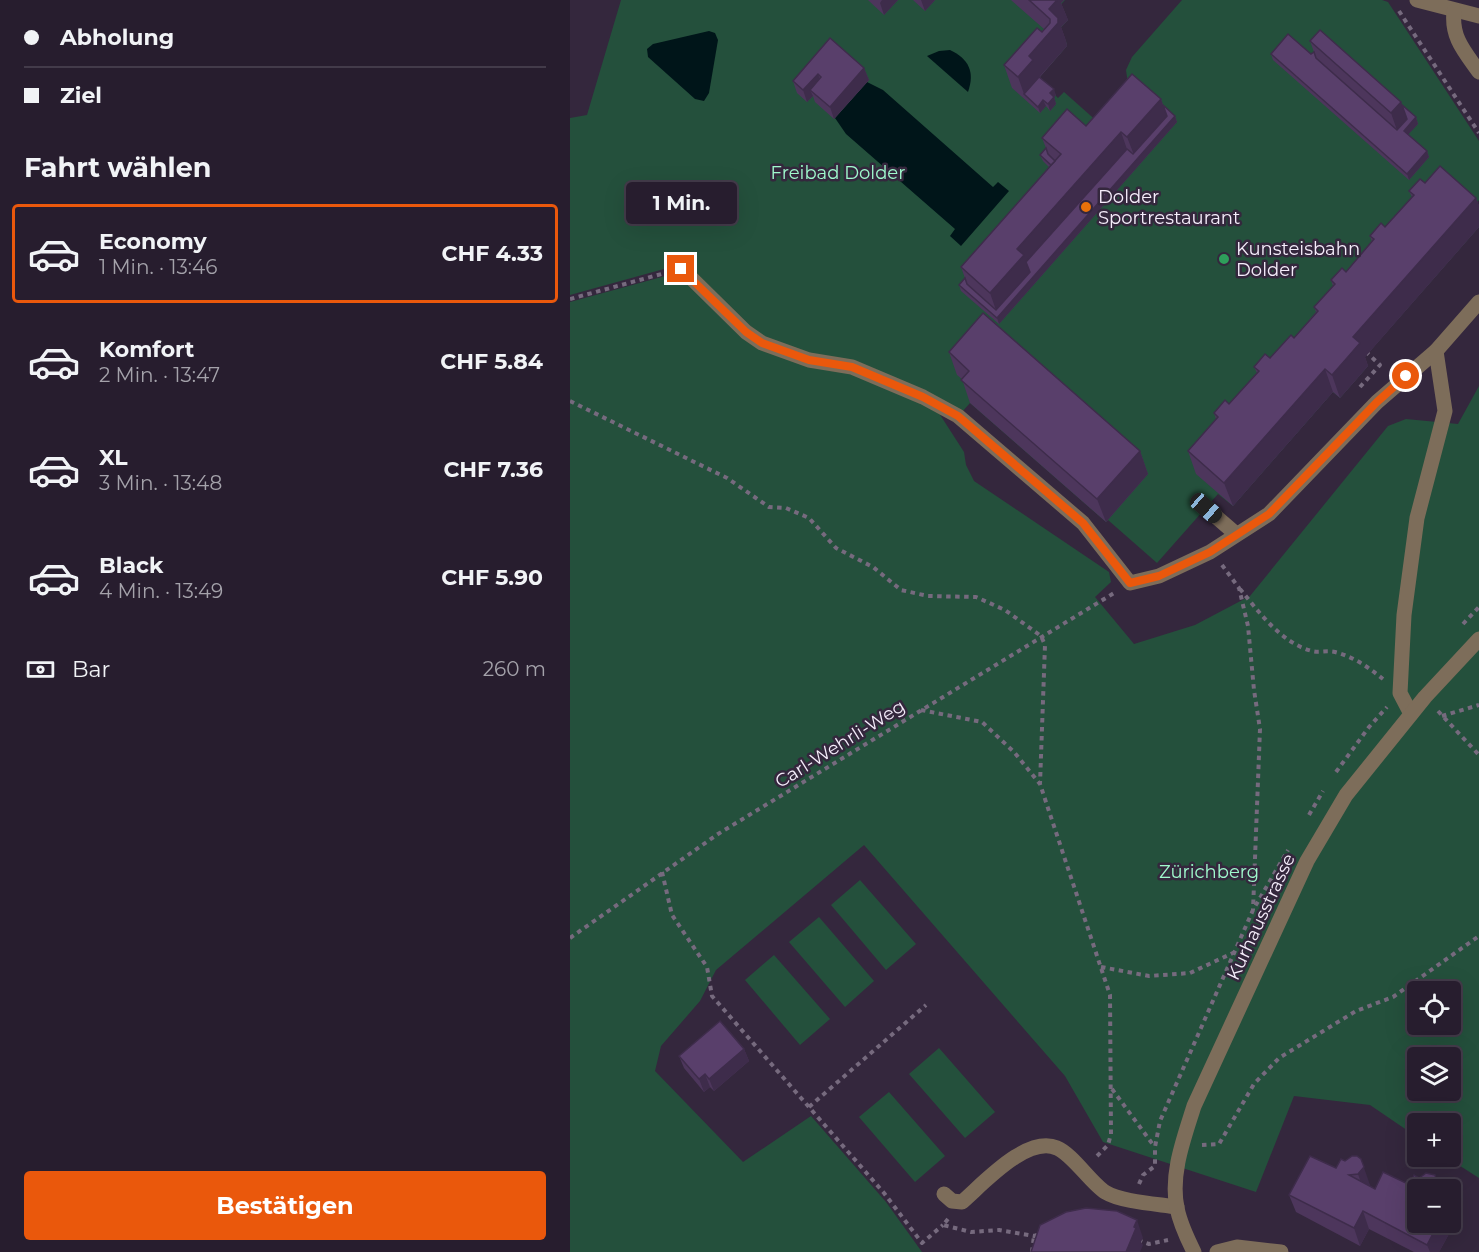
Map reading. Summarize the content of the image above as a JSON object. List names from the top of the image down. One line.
{"streets":{"street":["Kurhausstrasse"],"path":["Carl-Wehrli-Weg"]},"parks":["Freibad Dolder","Zürichberg"],"places":["Dolder Sportrestaurant","Kunsteisbahn Dolder"],"page":{"banner":["Abholung","Ziel"],"heading":"Fahrt wählen","bubble":"1 Min.","list":[{"name":"Economy","note":"1 Min. · 13:46","value":"CHF 4.33"},{"name":"Komfort","note":"2 Min. · 13:47","value":"CHF 5.84"},{"name":"XL","note":"3 Min. · 13:48","value":"CHF 7.36"},{"name":"Black","note":"4 Min. · 13:49","value":"CHF 5.90"}],"pay":["Bar","260 m"],"map_buttons":["+","−"],"buttons":"Bestätigen"}}
